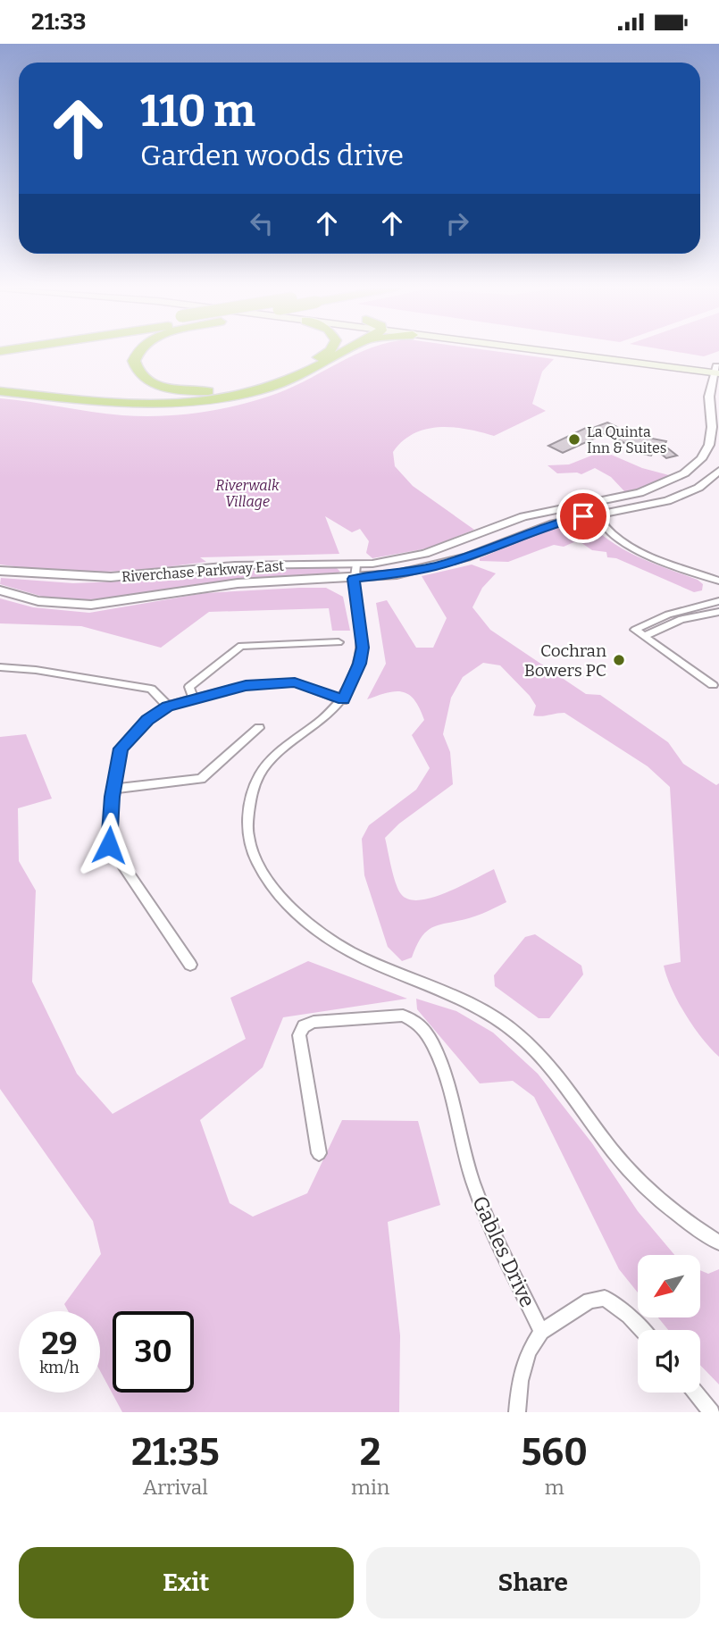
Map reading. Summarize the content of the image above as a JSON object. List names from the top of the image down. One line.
{"streets":{"street":["Riverchase Parkway East","Gables Drive"]},"parks":["Riverwalk Village"],"places":["La Quinta Inn & Suites","Cochran Bowers PC"],"north":"bottom left","page":{"status":"21:33","turn":["110 m","Garden woods drive"],"speed":"29 km/h","limit":"30","eta":["21:35","Arrival","2","min","560","m"],"buttons":["Exit","Share"]}}
